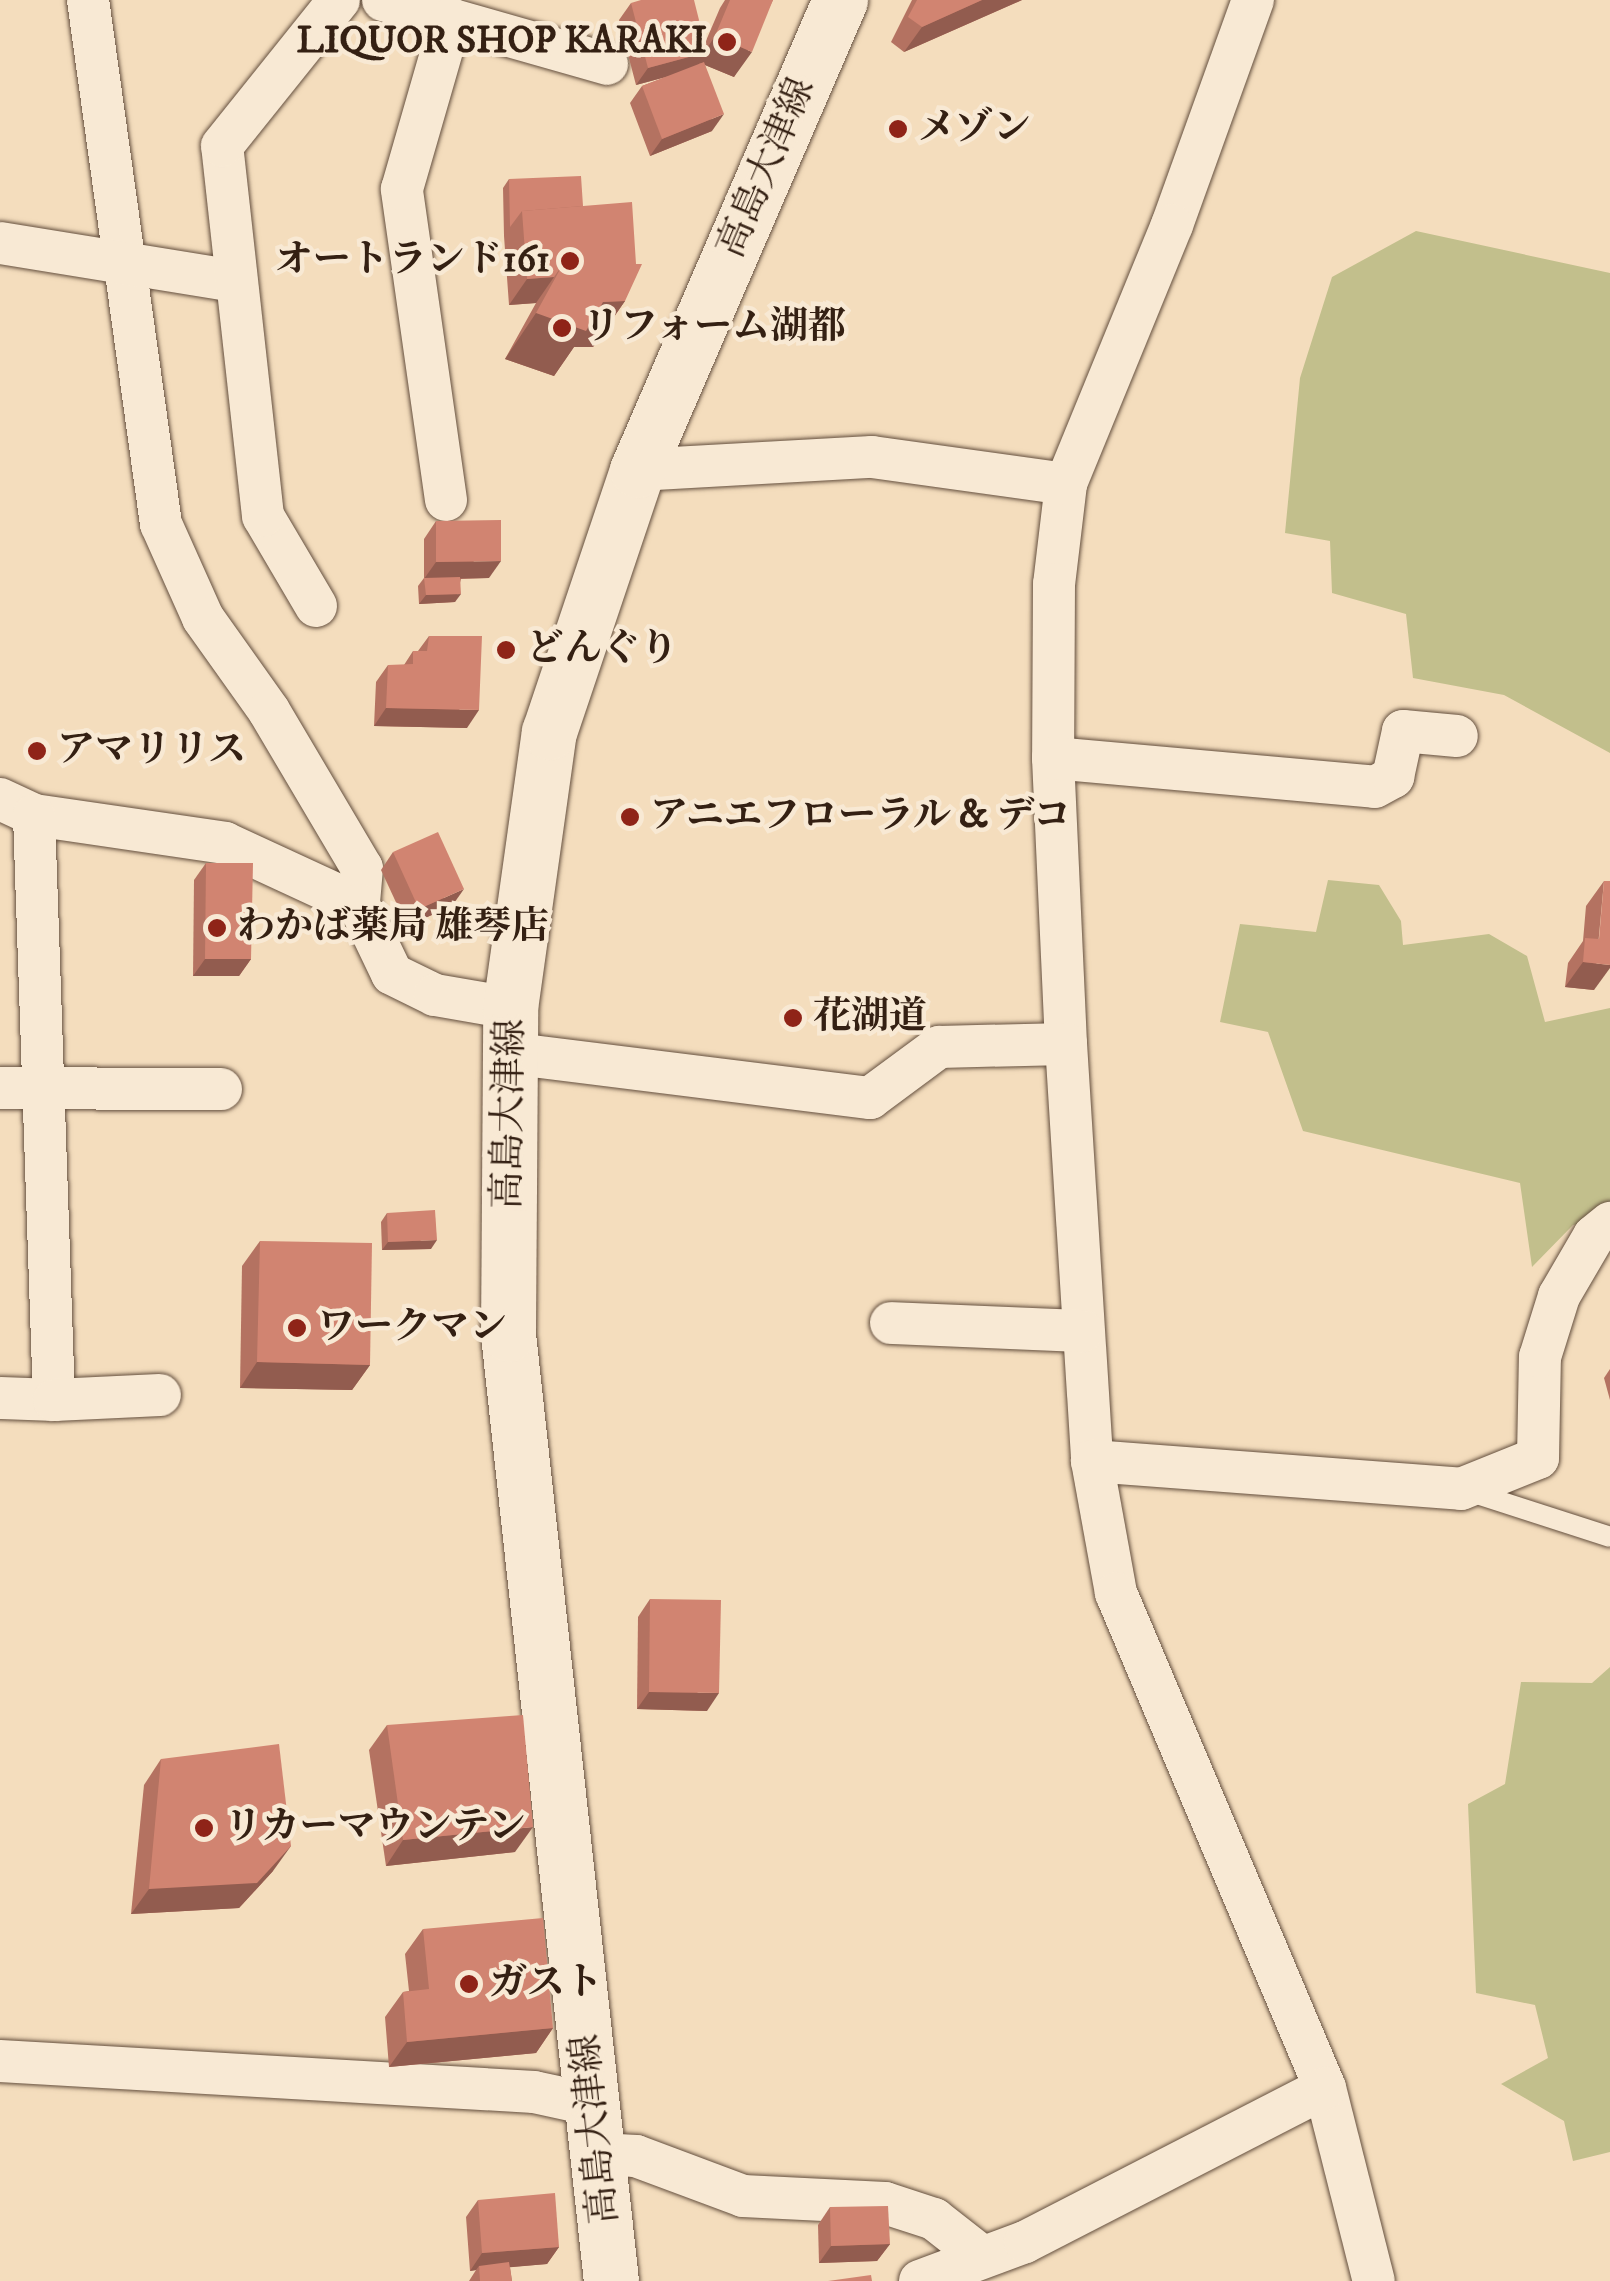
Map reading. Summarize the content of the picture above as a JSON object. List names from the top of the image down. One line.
{"streets":{"main road":["高島大津線"]},"places":["LIQUOR SHOP KARAKI","メゾン","オートランド161","リフォーム湖都","どんぐり","アマリリス","アニエフローラル & デコ","わかば薬局 雄琴店","花湖道","ワークマン","リカーマウンテン","ガスト"]}
